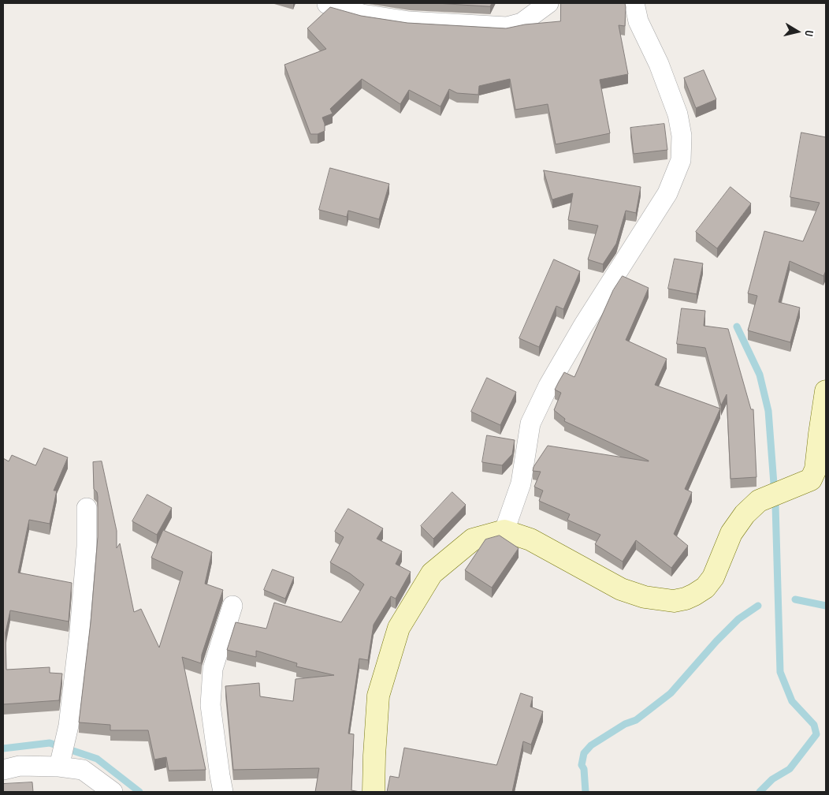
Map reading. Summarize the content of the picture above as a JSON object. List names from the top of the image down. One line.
{"north":"right"}
